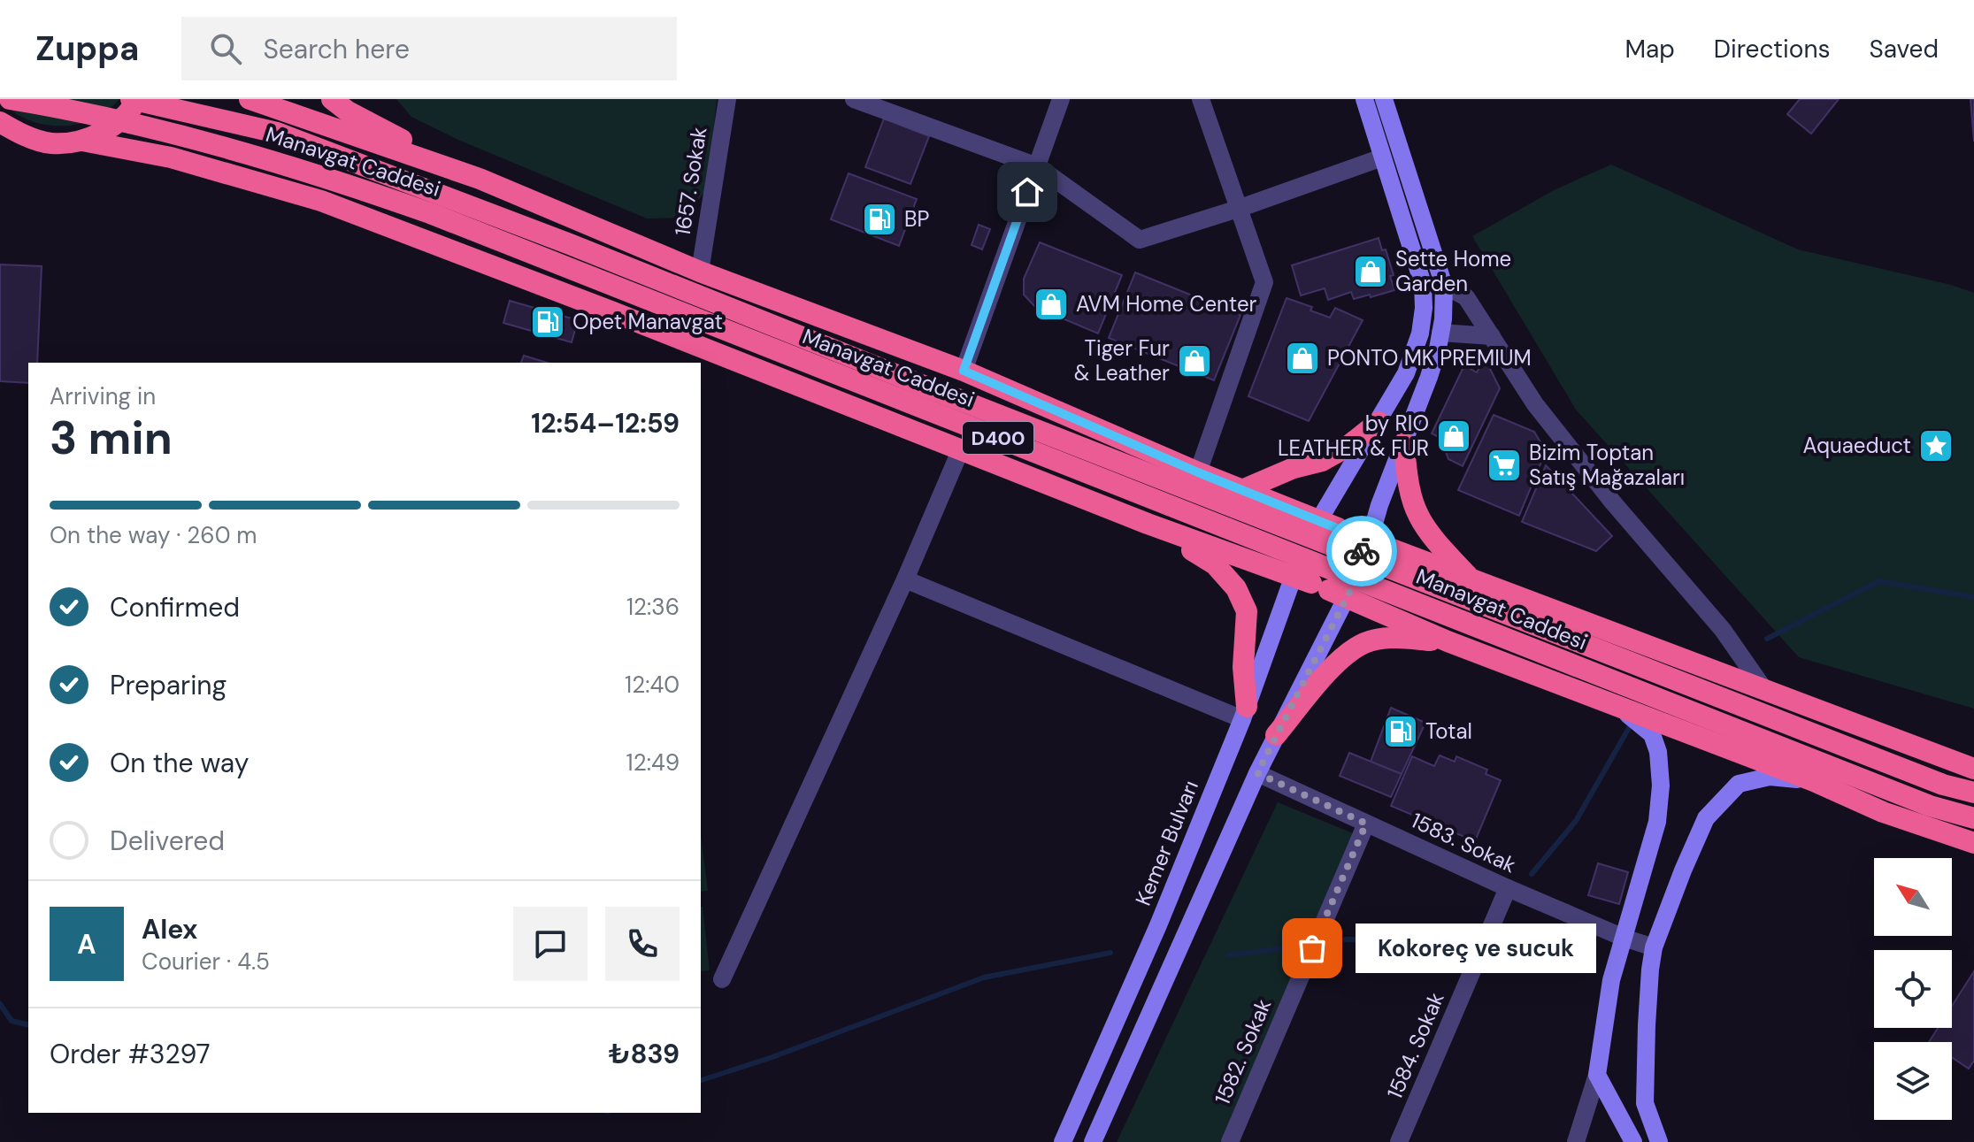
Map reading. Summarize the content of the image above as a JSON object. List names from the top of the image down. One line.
{"streets":{"highway":["Manavgat Caddesi","D400"],"street":["1657. Sokak","Kemer Bulvarı","1583. Sokak","1584. Sokak","1582. Sokak"]},"crossings":[["1583. Sokak","1584. Sokak"],["1583. Sokak","1582. Sokak"]],"places":{"fuel station":["BP","Opet Manavgat","Total"],"shop":["Sette Home Garden","AVM Home Center","PONTO MK PREMIUM","Tiger Fur & Leather","by RIO LEATHER & FUR"],"place":["Aquaeduct"],"supermarket":["Bizim Toptan Satış Mağazaları"],"other":["Kokoreç ve sucuk"]},"north":"top left","page":{"header":"Zuppa","search":"Search here","nav":["Map","Directions","Saved"],"heading":["3 min","Arriving in","12:54–12:59"],"panel":["Alex","Courier · 4.5","Order #3297","₺839"],"bar":"On the way · 260 m","list":[["Confirmed","12:36"],["Preparing","12:40"],["On the way","12:49"],"Delivered"],"round":"A","bubble":"Kokoreç ve sucuk"}}
